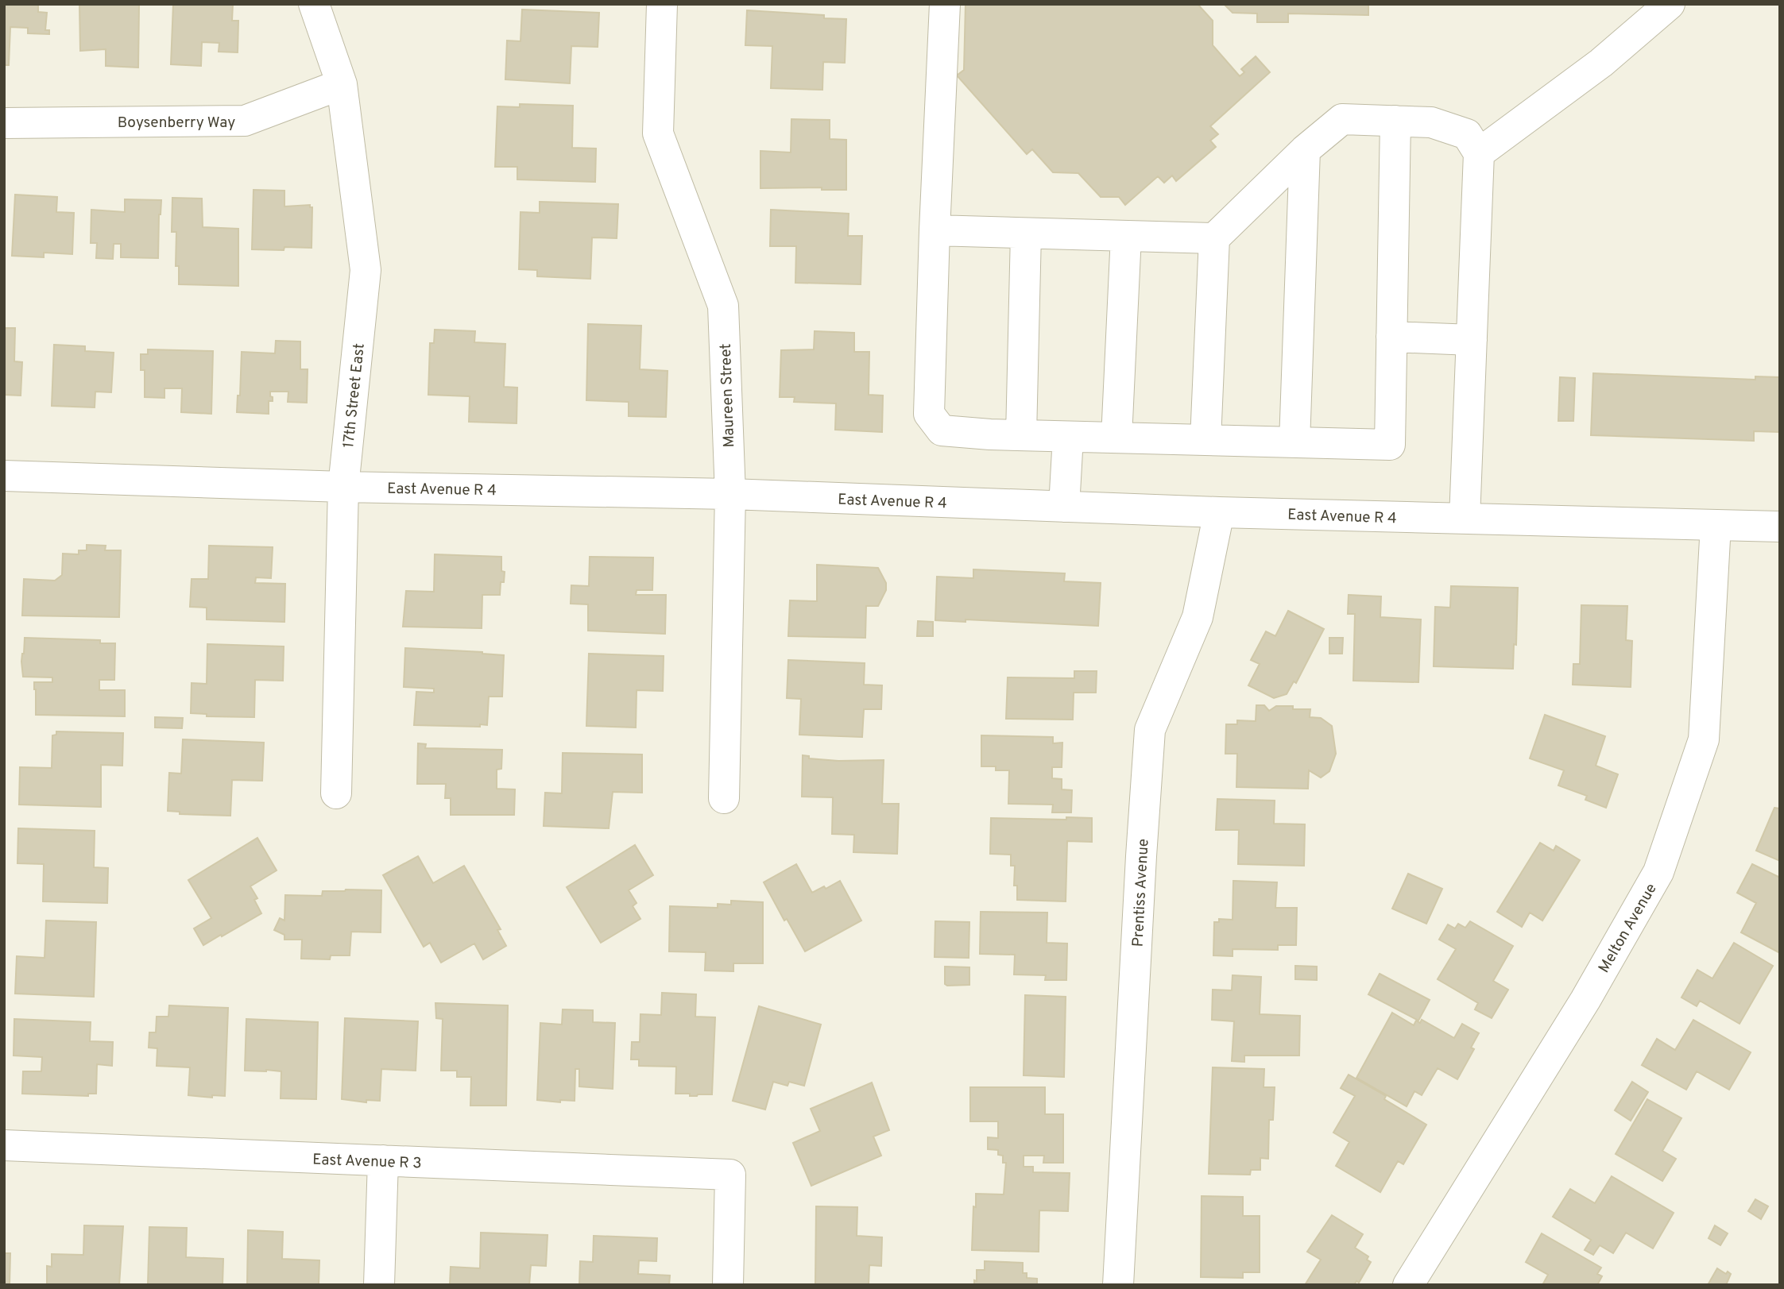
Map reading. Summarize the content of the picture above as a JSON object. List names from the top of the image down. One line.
{"streets":{"street":["Boysenberry Way","17th Street East","Maureen Street","East Avenue R 4","Prentiss Avenue","Melton Avenue","East Avenue R 3"]},"crossings":[["Boysenberry Way","17th Street East"],["17th Street East","East Avenue R 4"],["Maureen Street","East Avenue R 4"],["East Avenue R 4","Prentiss Avenue"],["East Avenue R 4","Melton Avenue"]]}
